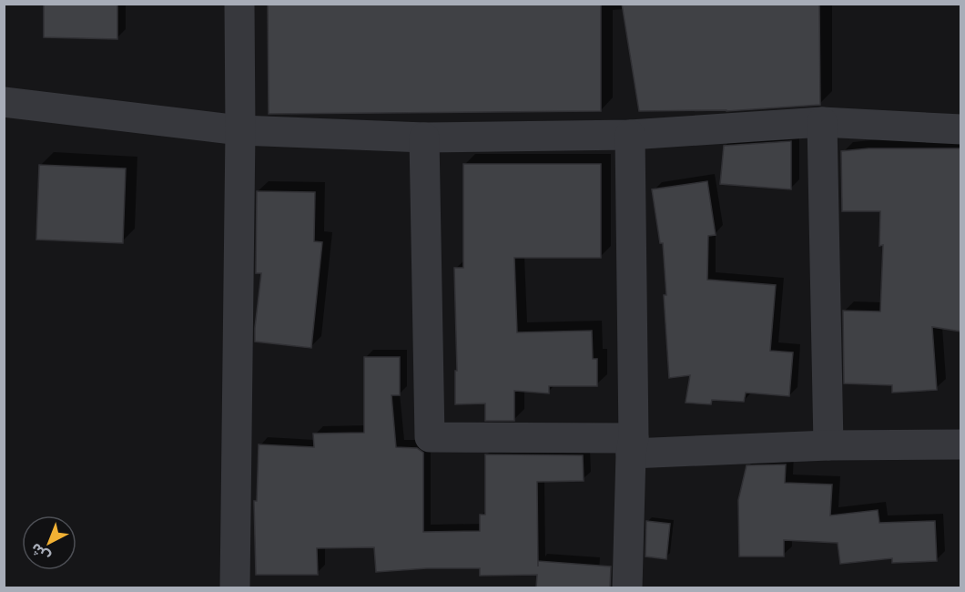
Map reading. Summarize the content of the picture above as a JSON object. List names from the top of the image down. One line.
{"north":"bottom left"}
